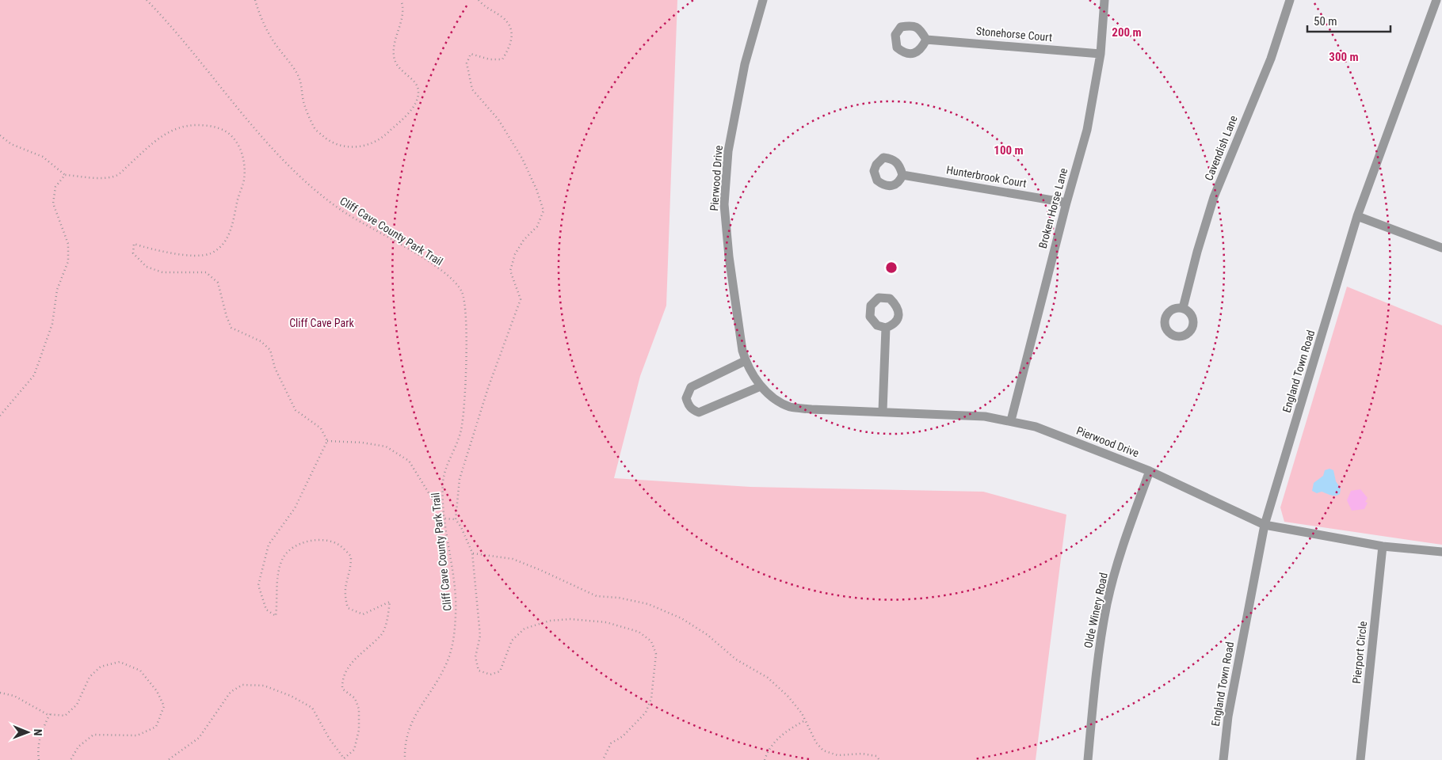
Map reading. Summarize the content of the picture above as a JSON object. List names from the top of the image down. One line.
{"streets":{"street":["Stonehorse Court","Cavendish Lane","Hunterbrook Court","Pierwood Drive","Broken Horse Lane","England Town Road","Olde Winery Road","Pierport Circle"],"path":["Cliff Cave County Park Trail"]},"crossings":[["Stonehorse Court","Broken Horse Lane"],["Hunterbrook Court","Broken Horse Lane"],["Pierwood Drive","Broken Horse Lane"],["Pierwood Drive","England Town Road"],["Pierwood Drive","Olde Winery Road"],["Pierwood Drive","Pierport Circle"]],"parks":["Cliff Cave Park"],"scale_bar":"50 m","north":"right","rings":["200 m","300 m","100 m"]}
